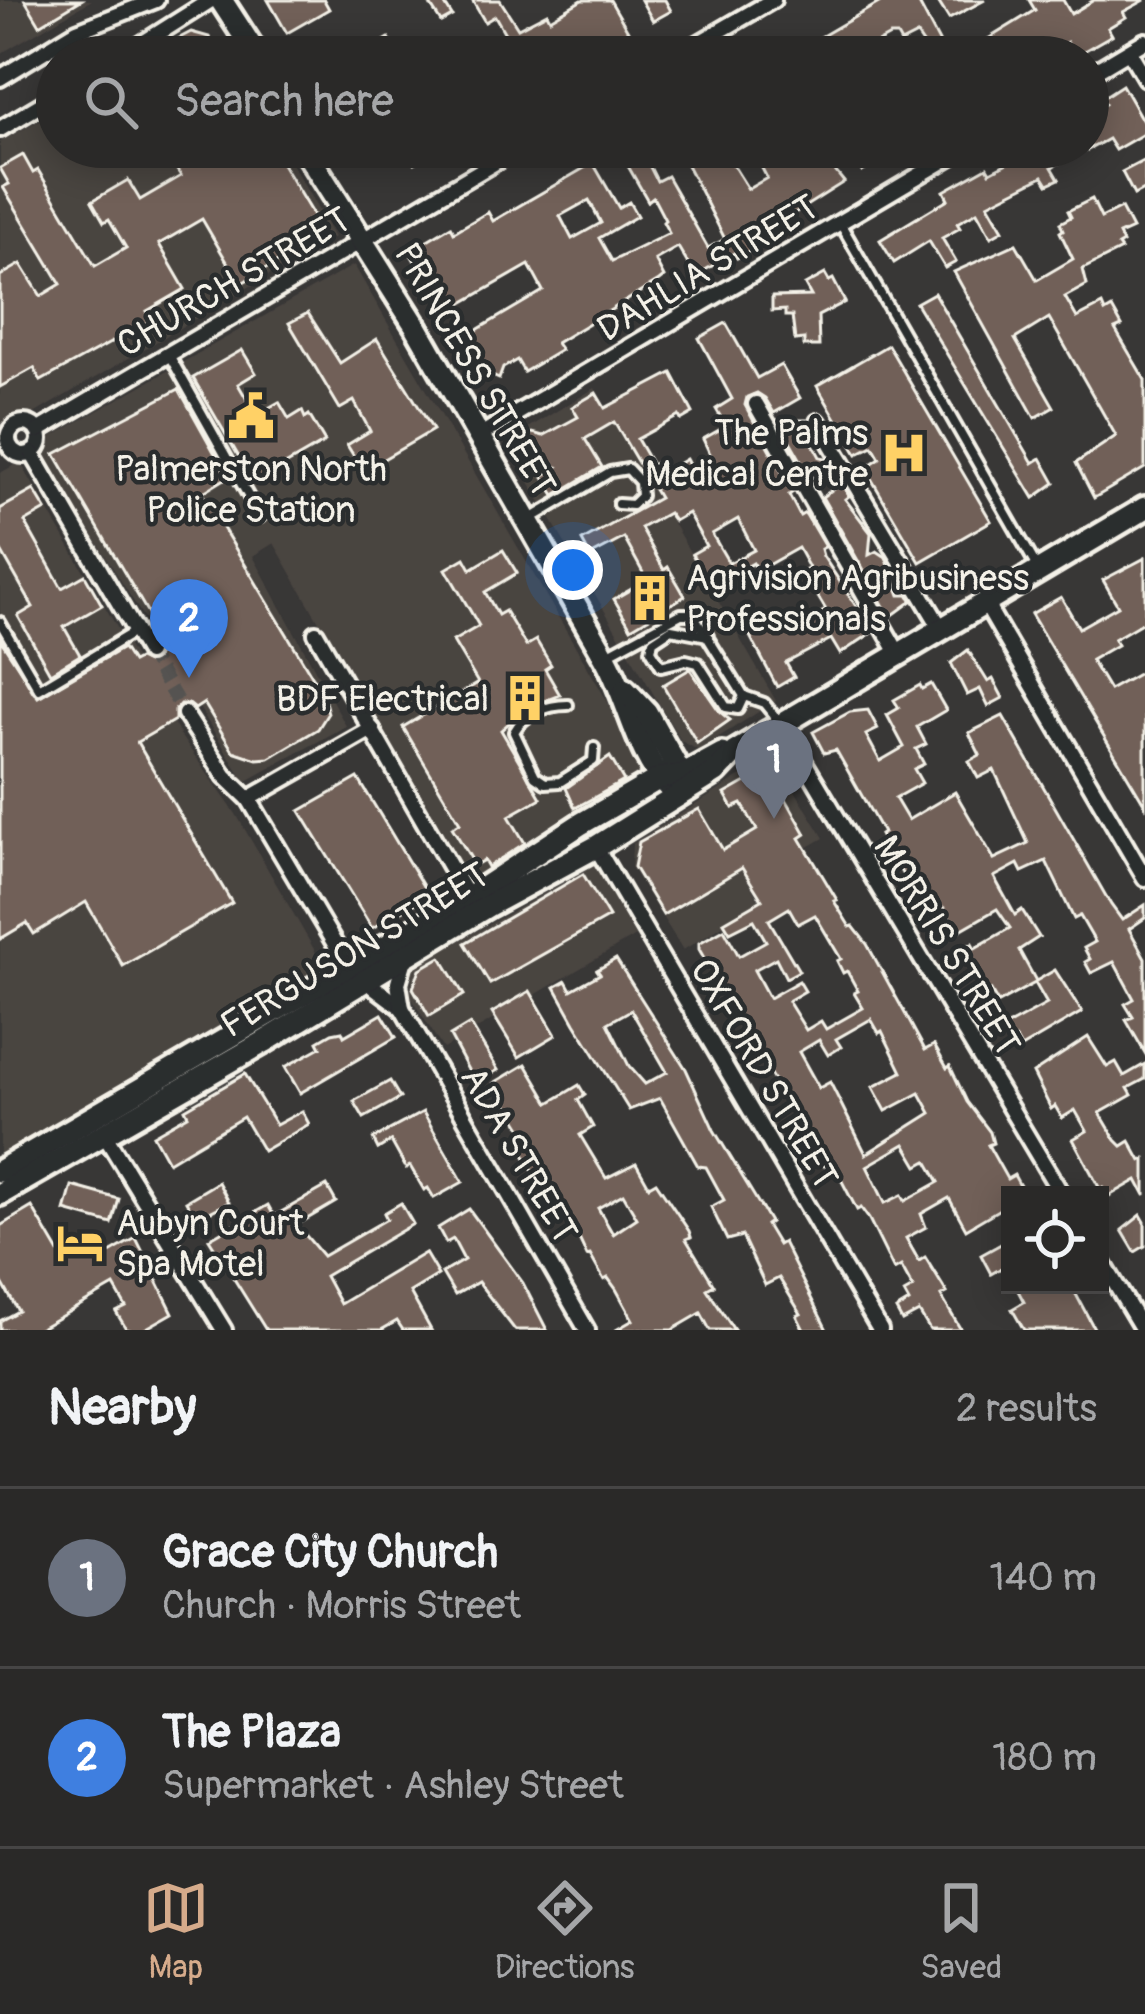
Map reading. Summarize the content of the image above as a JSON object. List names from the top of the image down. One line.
{"streets":{"main road":["PRINCESS STREET","FERGUSON STREET"],"street":["DAHLIA STREET","CHURCH STREET","MORRIS STREET","OXFORD STREET","ADA STREET"]},"crossings":[["DAHLIA STREET","PRINCESS STREET"],["CHURCH STREET","PRINCESS STREET"],["PRINCESS STREET","FERGUSON STREET"],["MORRIS STREET","FERGUSON STREET"],["FERGUSON STREET","OXFORD STREET"],["FERGUSON STREET","ADA STREET"]],"places":{"public building":["Palmerston North Police Station"],"hospital":["The Palms Medical Centre"],"building":["Agrivision Agribusiness Professionals","BDF Electrical"],"hotel":["Aubyn Court Spa Motel"]},"page":{"search":"Search here","pins":["2","1"],"heading":["Nearby","2 results"],"list":[{"mark":"1","name":"Grace City Church","note":"Church · Morris Street","value":"140 m"},{"mark":"2","name":"The Plaza","note":"Supermarket · Ashley Street","value":"180 m"}],"nav":["Map","Directions","Saved"]}}
